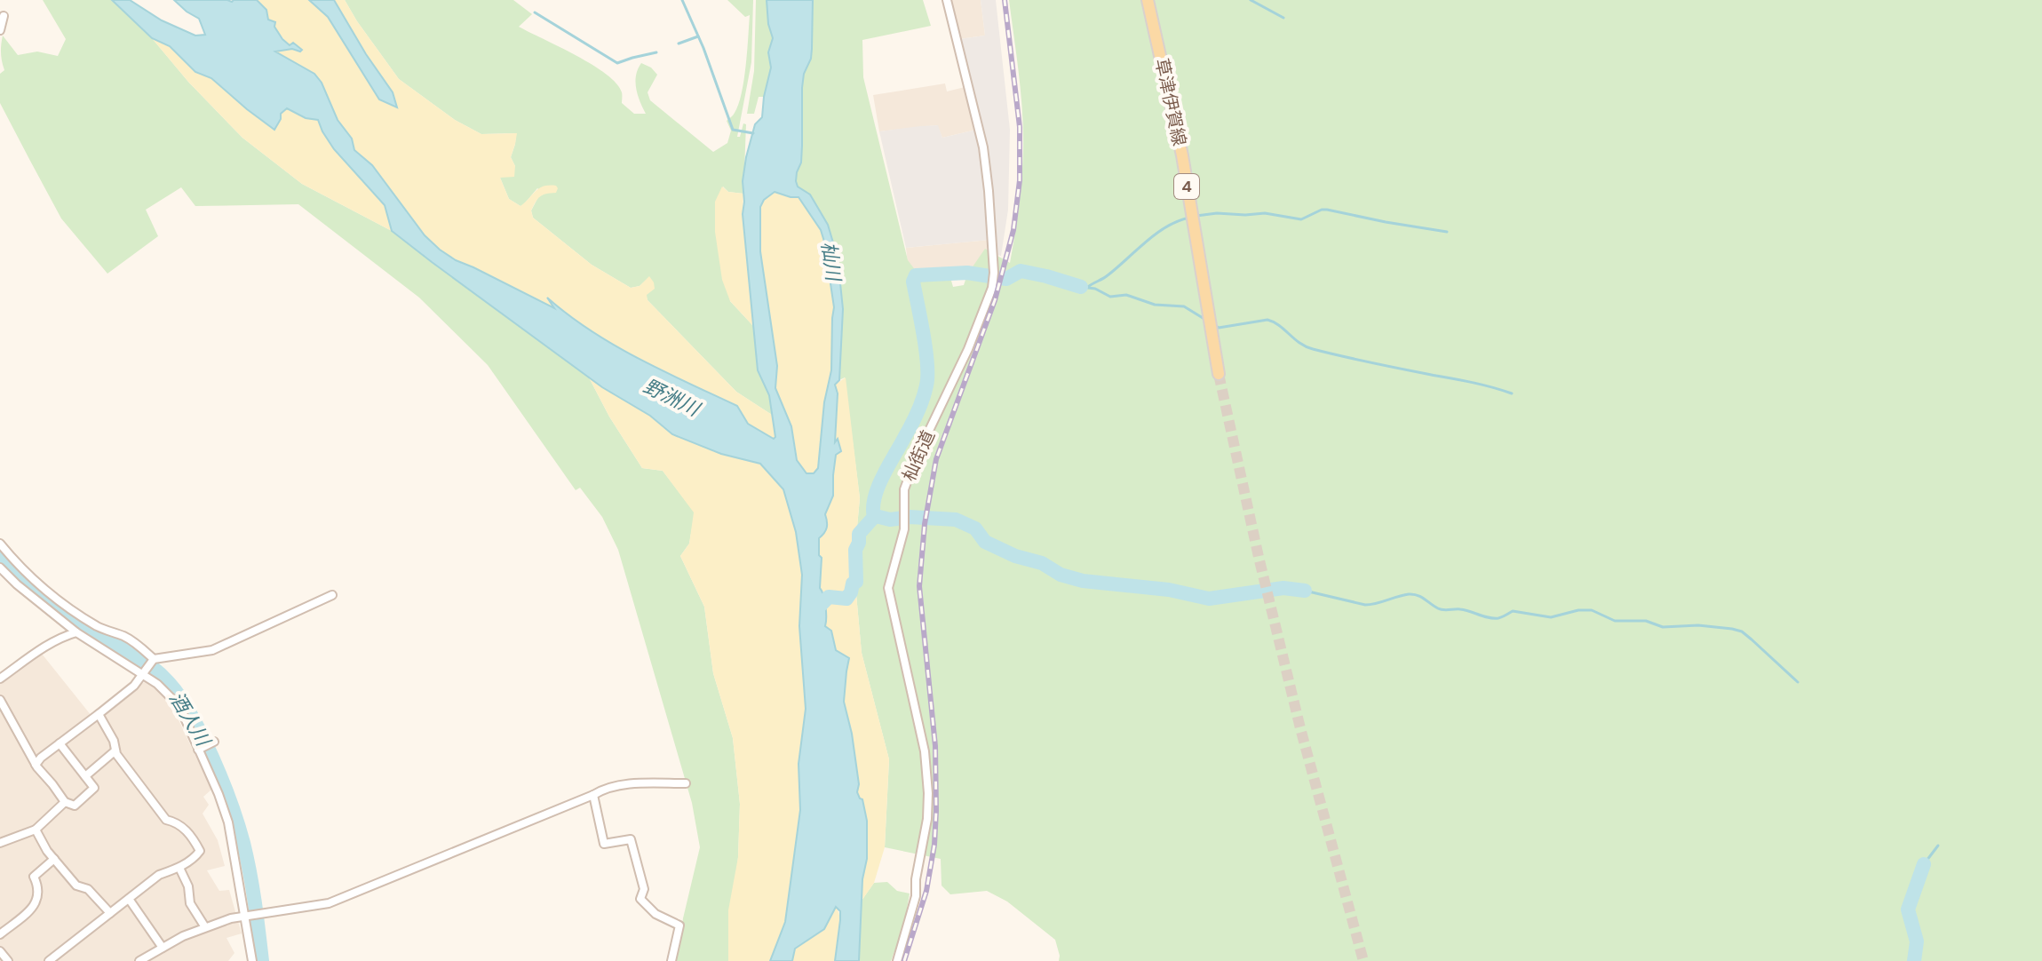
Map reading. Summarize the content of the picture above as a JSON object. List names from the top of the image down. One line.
{"streets":{"main road":["草津伊賀線","4"],"street":["杣街道"]},"water":["杣川","野洲川","酒人川"]}
